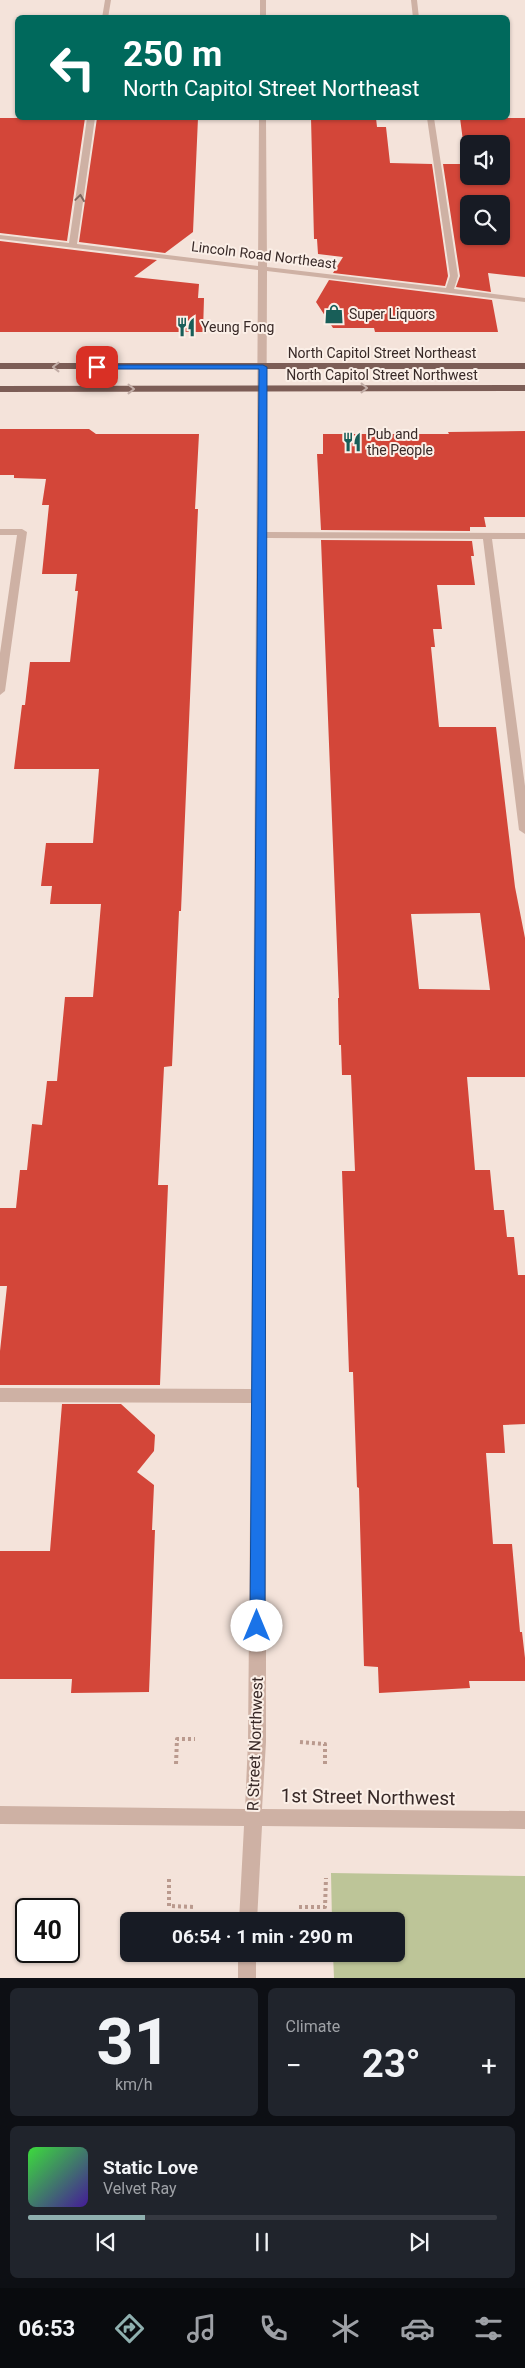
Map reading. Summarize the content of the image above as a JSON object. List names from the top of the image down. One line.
{"streets":{"main road":["North Capitol Street Northeast","North Capitol Street Northwest"],"street":["Lincoln Road Northeast","R Street Northwest","1st Street Northwest"]},"crossings":[["Lincoln Road Northeast","R Street Northwest"],["North Capitol Street Northeast","R Street Northwest"],["North Capitol Street Northwest","R Street Northwest"],["R Street Northwest","1st Street Northwest"]],"one_way":["North Capitol Street Northeast","North Capitol Street Northwest"],"places":{"shop":["Super Liquors"],"restaurant":["Yeung Fong","Pub and the People"]},"page":{"turn":["250 m","North Capitol Street Northeast"],"limit":"40","trip":"06:54 · 1 min · 290 m","tile":[["31","km/h"],"Climate"],"heat":["−","23°","+"],"song":["Static Love","Velvet Ray"],"tabs":"06:53"}}
